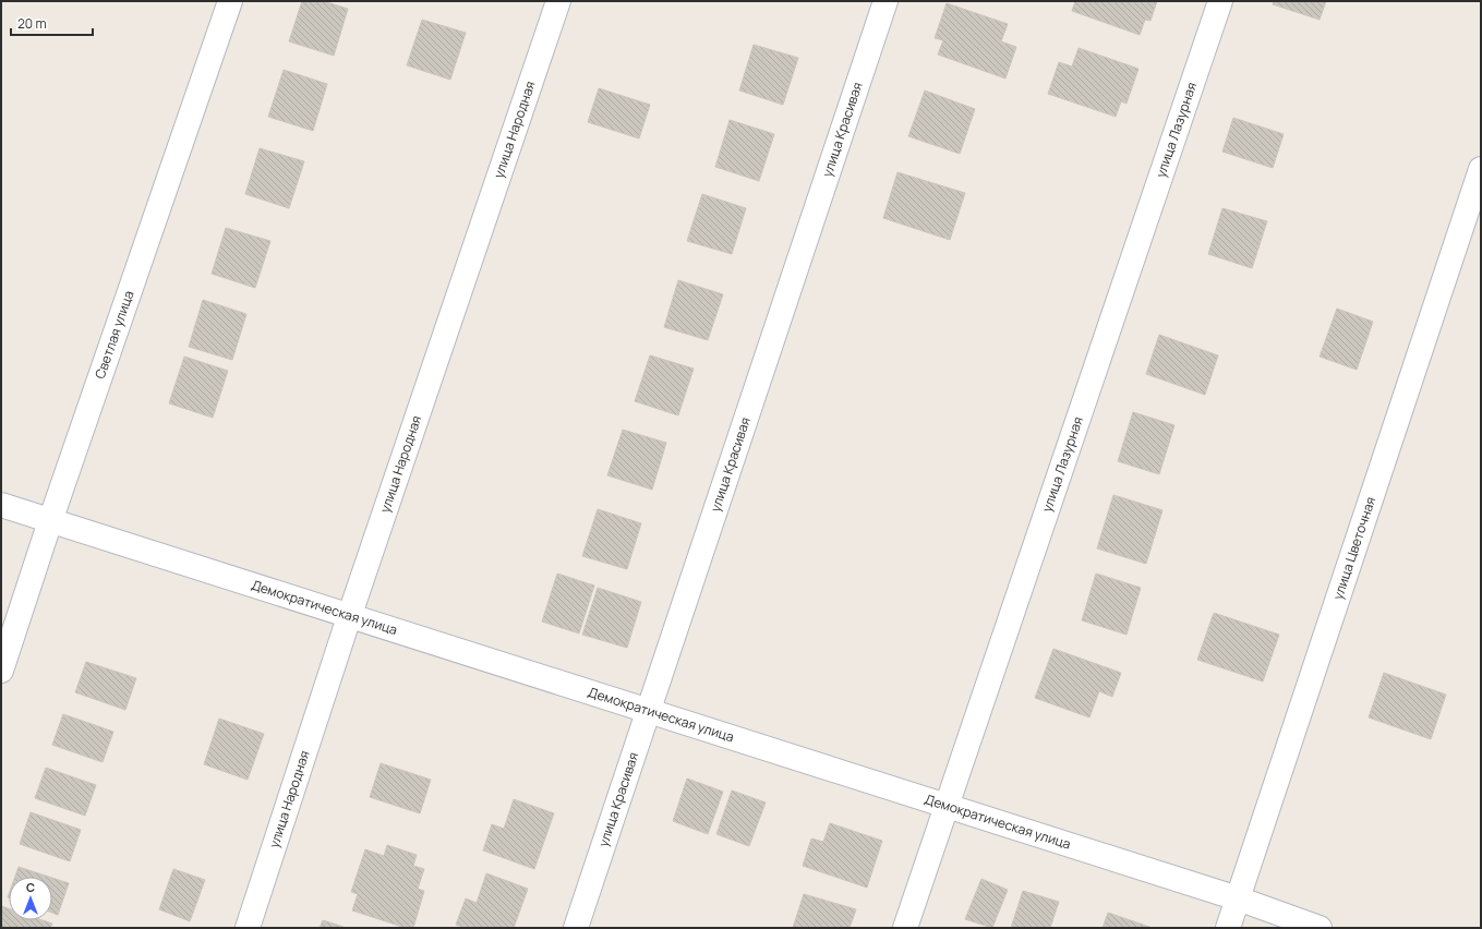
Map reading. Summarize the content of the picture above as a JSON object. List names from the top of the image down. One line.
{"streets":{"street":["улица Народная","улица Красивая","улица Лазурная","Светлая улица","улица Цветочная","Демократическая улица"]},"crossings":[["улица Народная","Демократическая улица"],["улица Красивая","Демократическая улица"],["улица Лазурная","Демократическая улица"],["Светлая улица","Демократическая улица"],["улица Цветочная","Демократическая улица"]],"scale_bar":"20 m","north":"top"}
